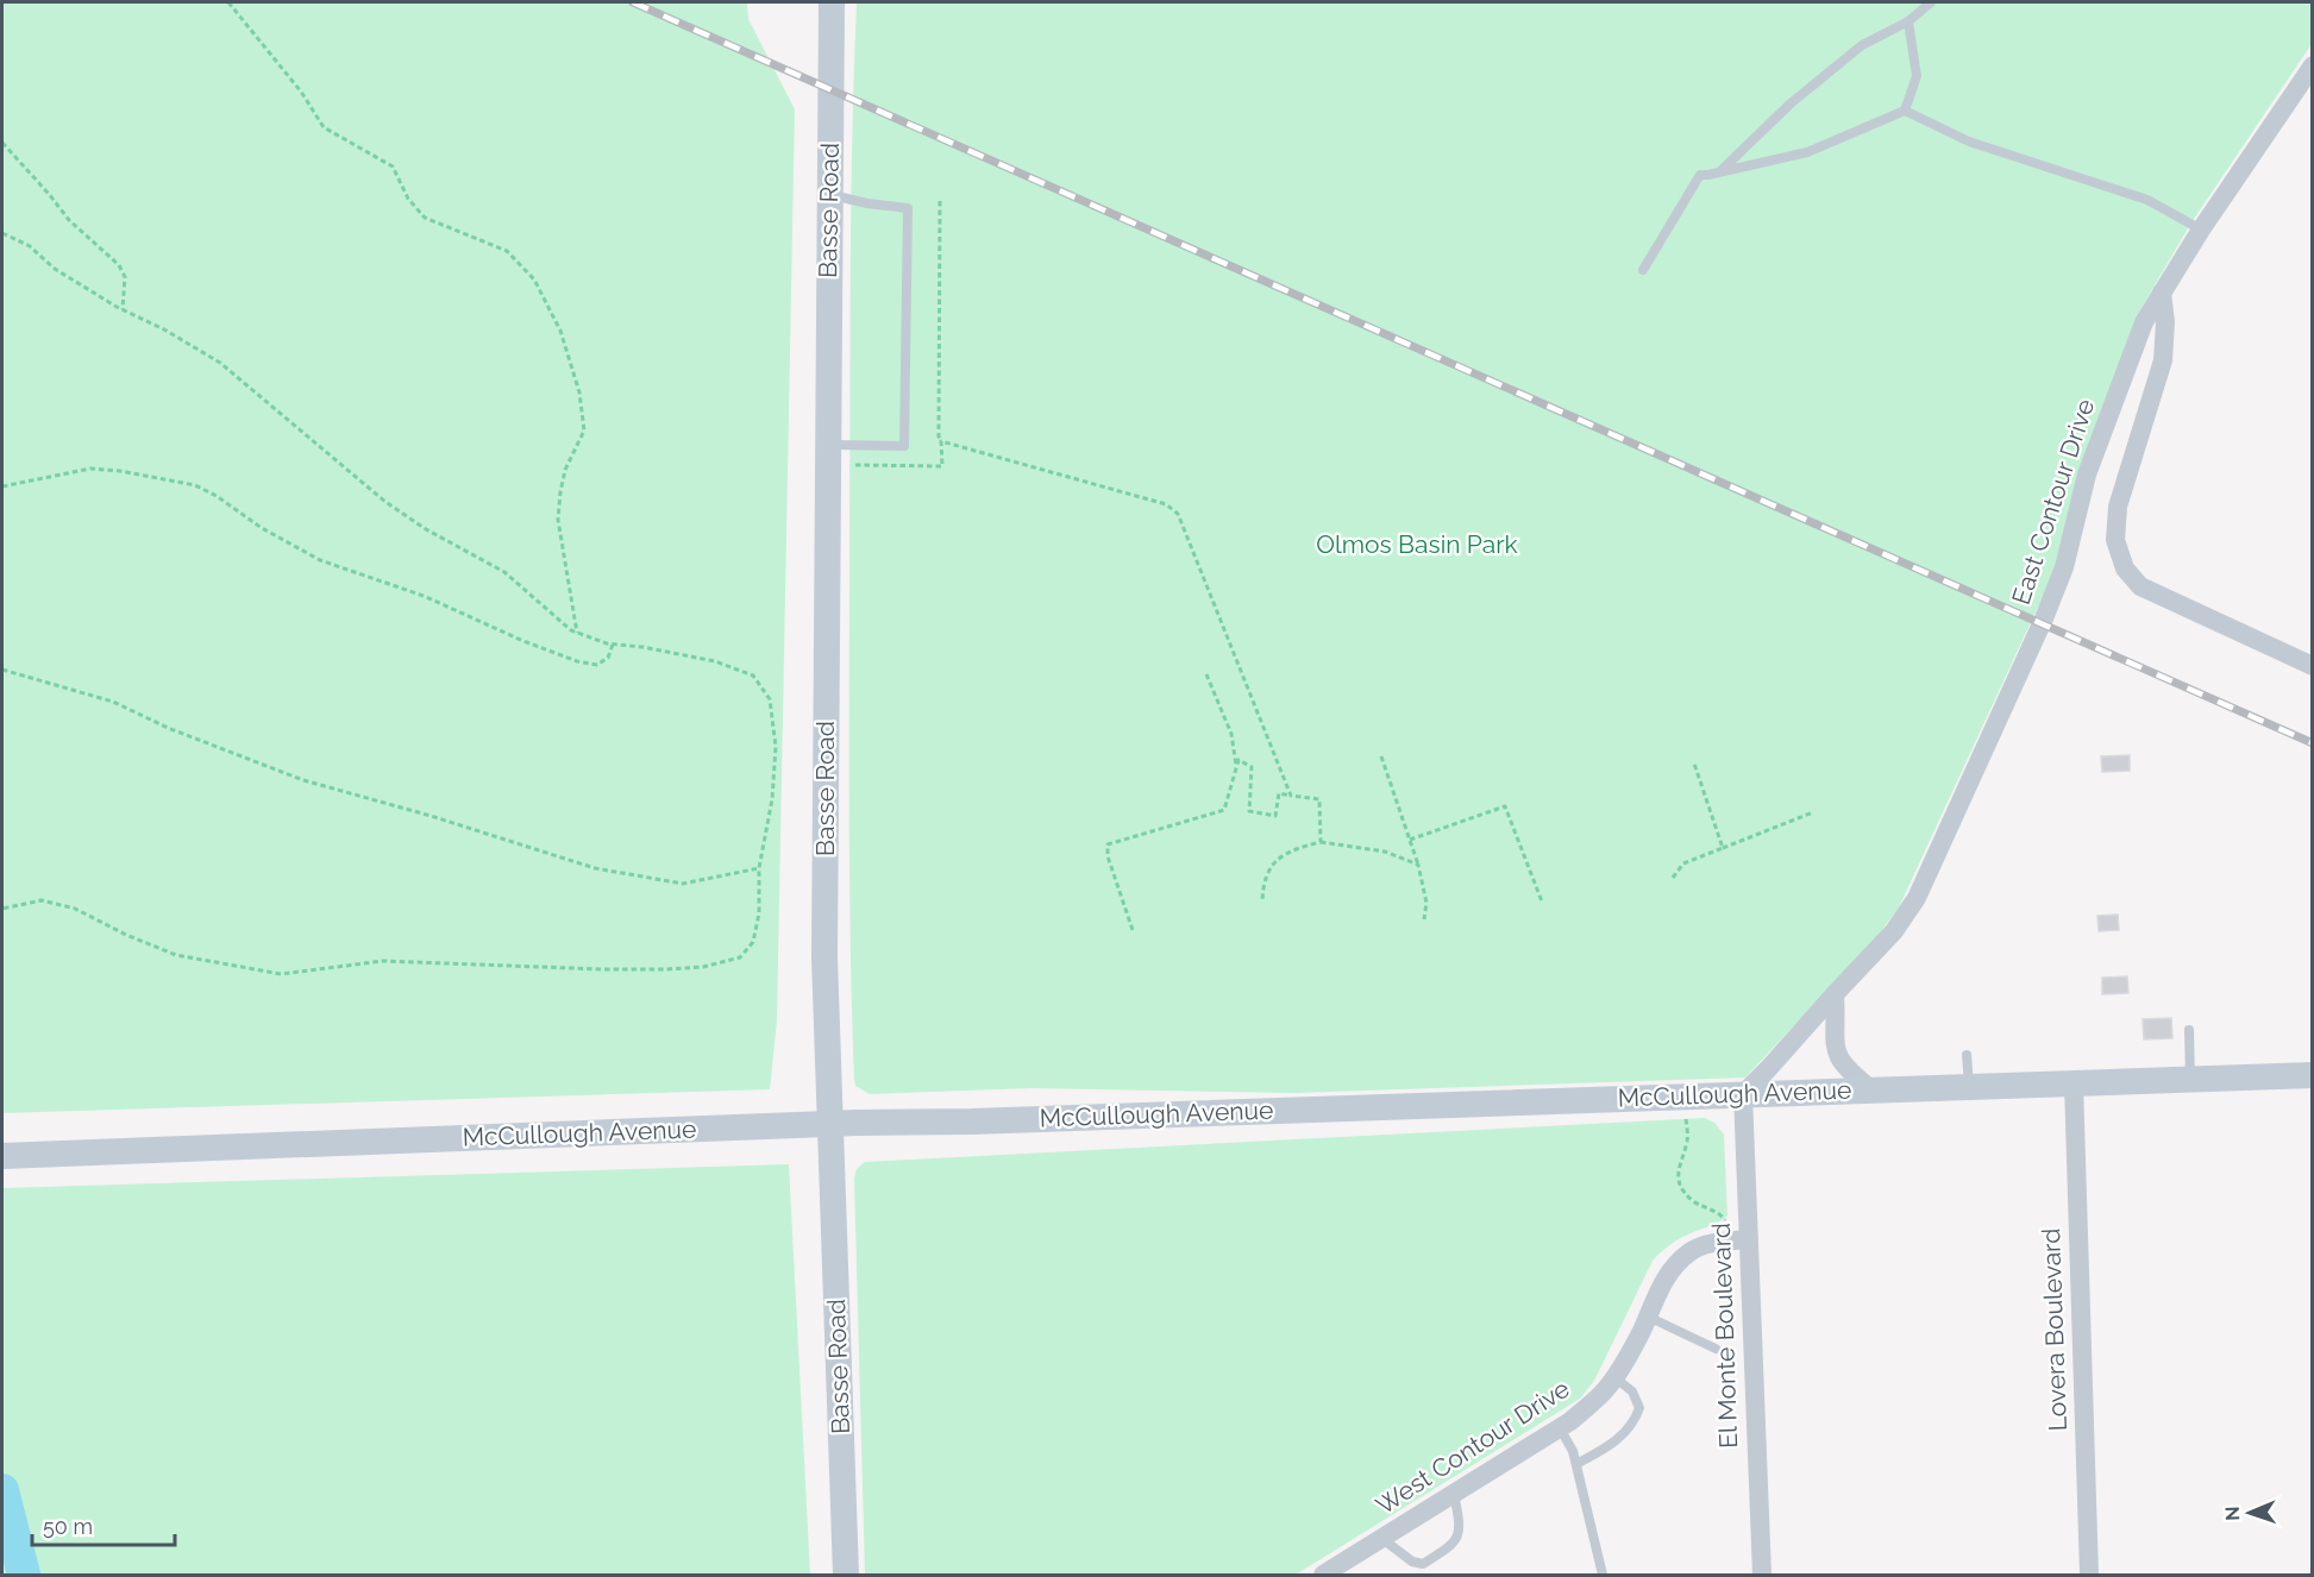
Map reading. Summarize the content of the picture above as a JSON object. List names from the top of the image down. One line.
{"streets":{"main road":["Basse Road","McCullough Avenue"],"street":["East Contour Drive","Lovera Boulevard","El Monte Boulevard","West Contour Drive"]},"crossings":[["Basse Road","McCullough Avenue"],["East Contour Drive","McCullough Avenue"],["East Contour Drive","El Monte Boulevard"],["McCullough Avenue","Lovera Boulevard"],["McCullough Avenue","El Monte Boulevard"],["El Monte Boulevard","West Contour Drive"]],"parks":["Olmos Basin Park"],"scale_bar":"50 m","north":"left"}
